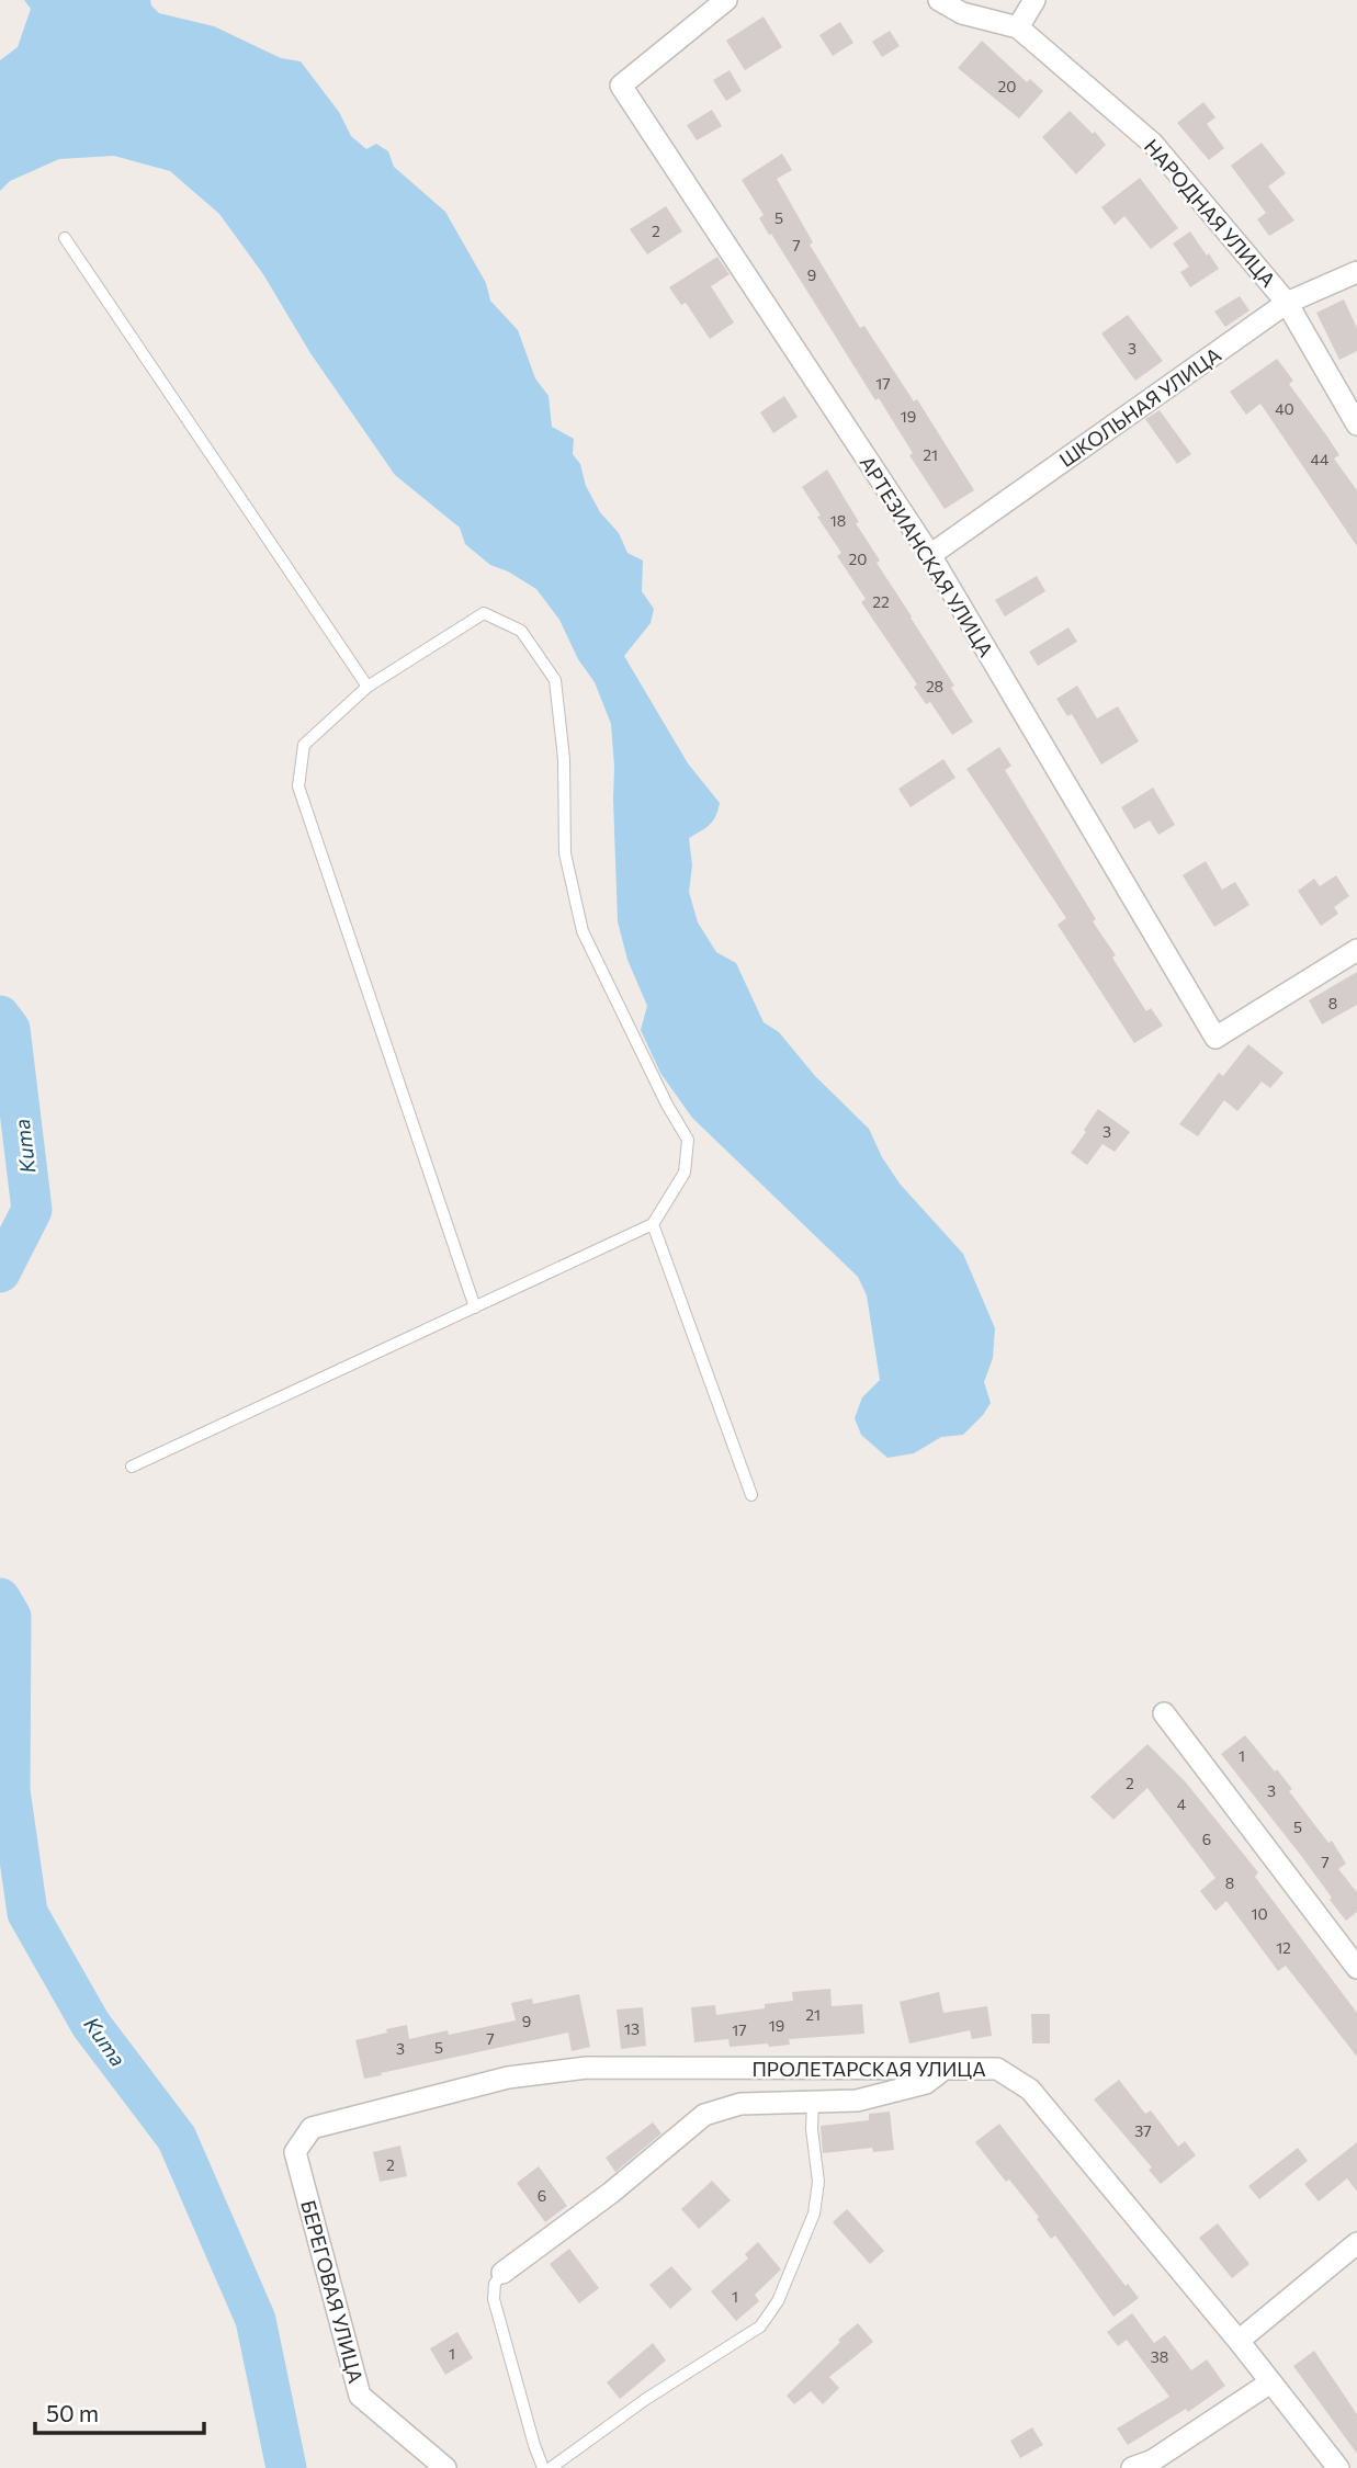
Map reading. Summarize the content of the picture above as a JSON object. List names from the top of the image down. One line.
{"streets":{"street":["НАРОДНАЯ УЛИЦА","ШКОЛЬНАЯ УЛИЦА","АРТЕЗИАНСКАЯ УЛИЦА","ПРОЛЕТАРСКАЯ УЛИЦА","БЕРЕГОВАЯ УЛИЦА"]},"crossings":[["НАРОДНАЯ УЛИЦА","ШКОЛЬНАЯ УЛИЦА"],["ШКОЛЬНАЯ УЛИЦА","АРТЕЗИАНСКАЯ УЛИЦА"],["ПРОЛЕТАРСКАЯ УЛИЦА","БЕРЕГОВАЯ УЛИЦА"]],"water":["Kuma"],"house_numbers":["20","5","2","7","9","3","17","40","19","21","44","18","20","22","28","8","3","1","2","3","4","5","6","7","8","10","12","21","9","19","13","17","7","5","3","37","2","6","1","1","38"],"scale_bar":"50 m"}
